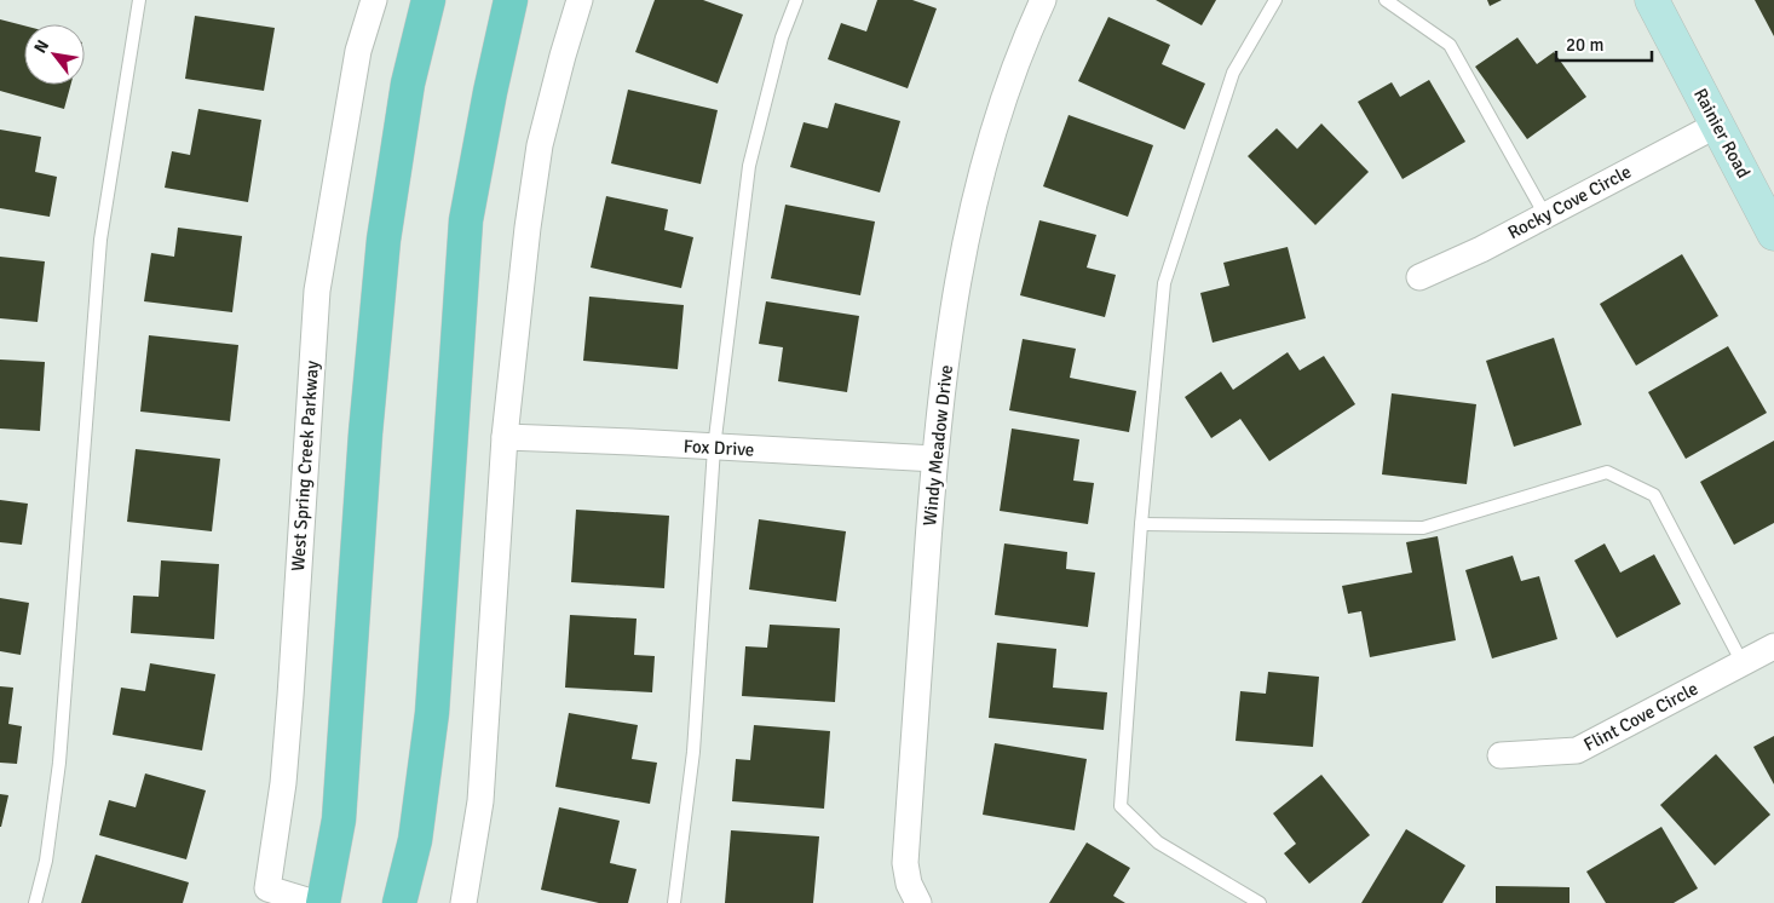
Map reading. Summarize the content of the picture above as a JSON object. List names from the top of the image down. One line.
{"streets":{"street":["Rainier Road","Rocky Cove Circle","Windy Meadow Drive","Fox Drive","West Spring Creek Parkway","Flint Cove Circle"]},"crossings":[["Rainier Road","Rocky Cove Circle"],["Windy Meadow Drive","Fox Drive"]],"scale_bar":"20 m","north":"top left"}
